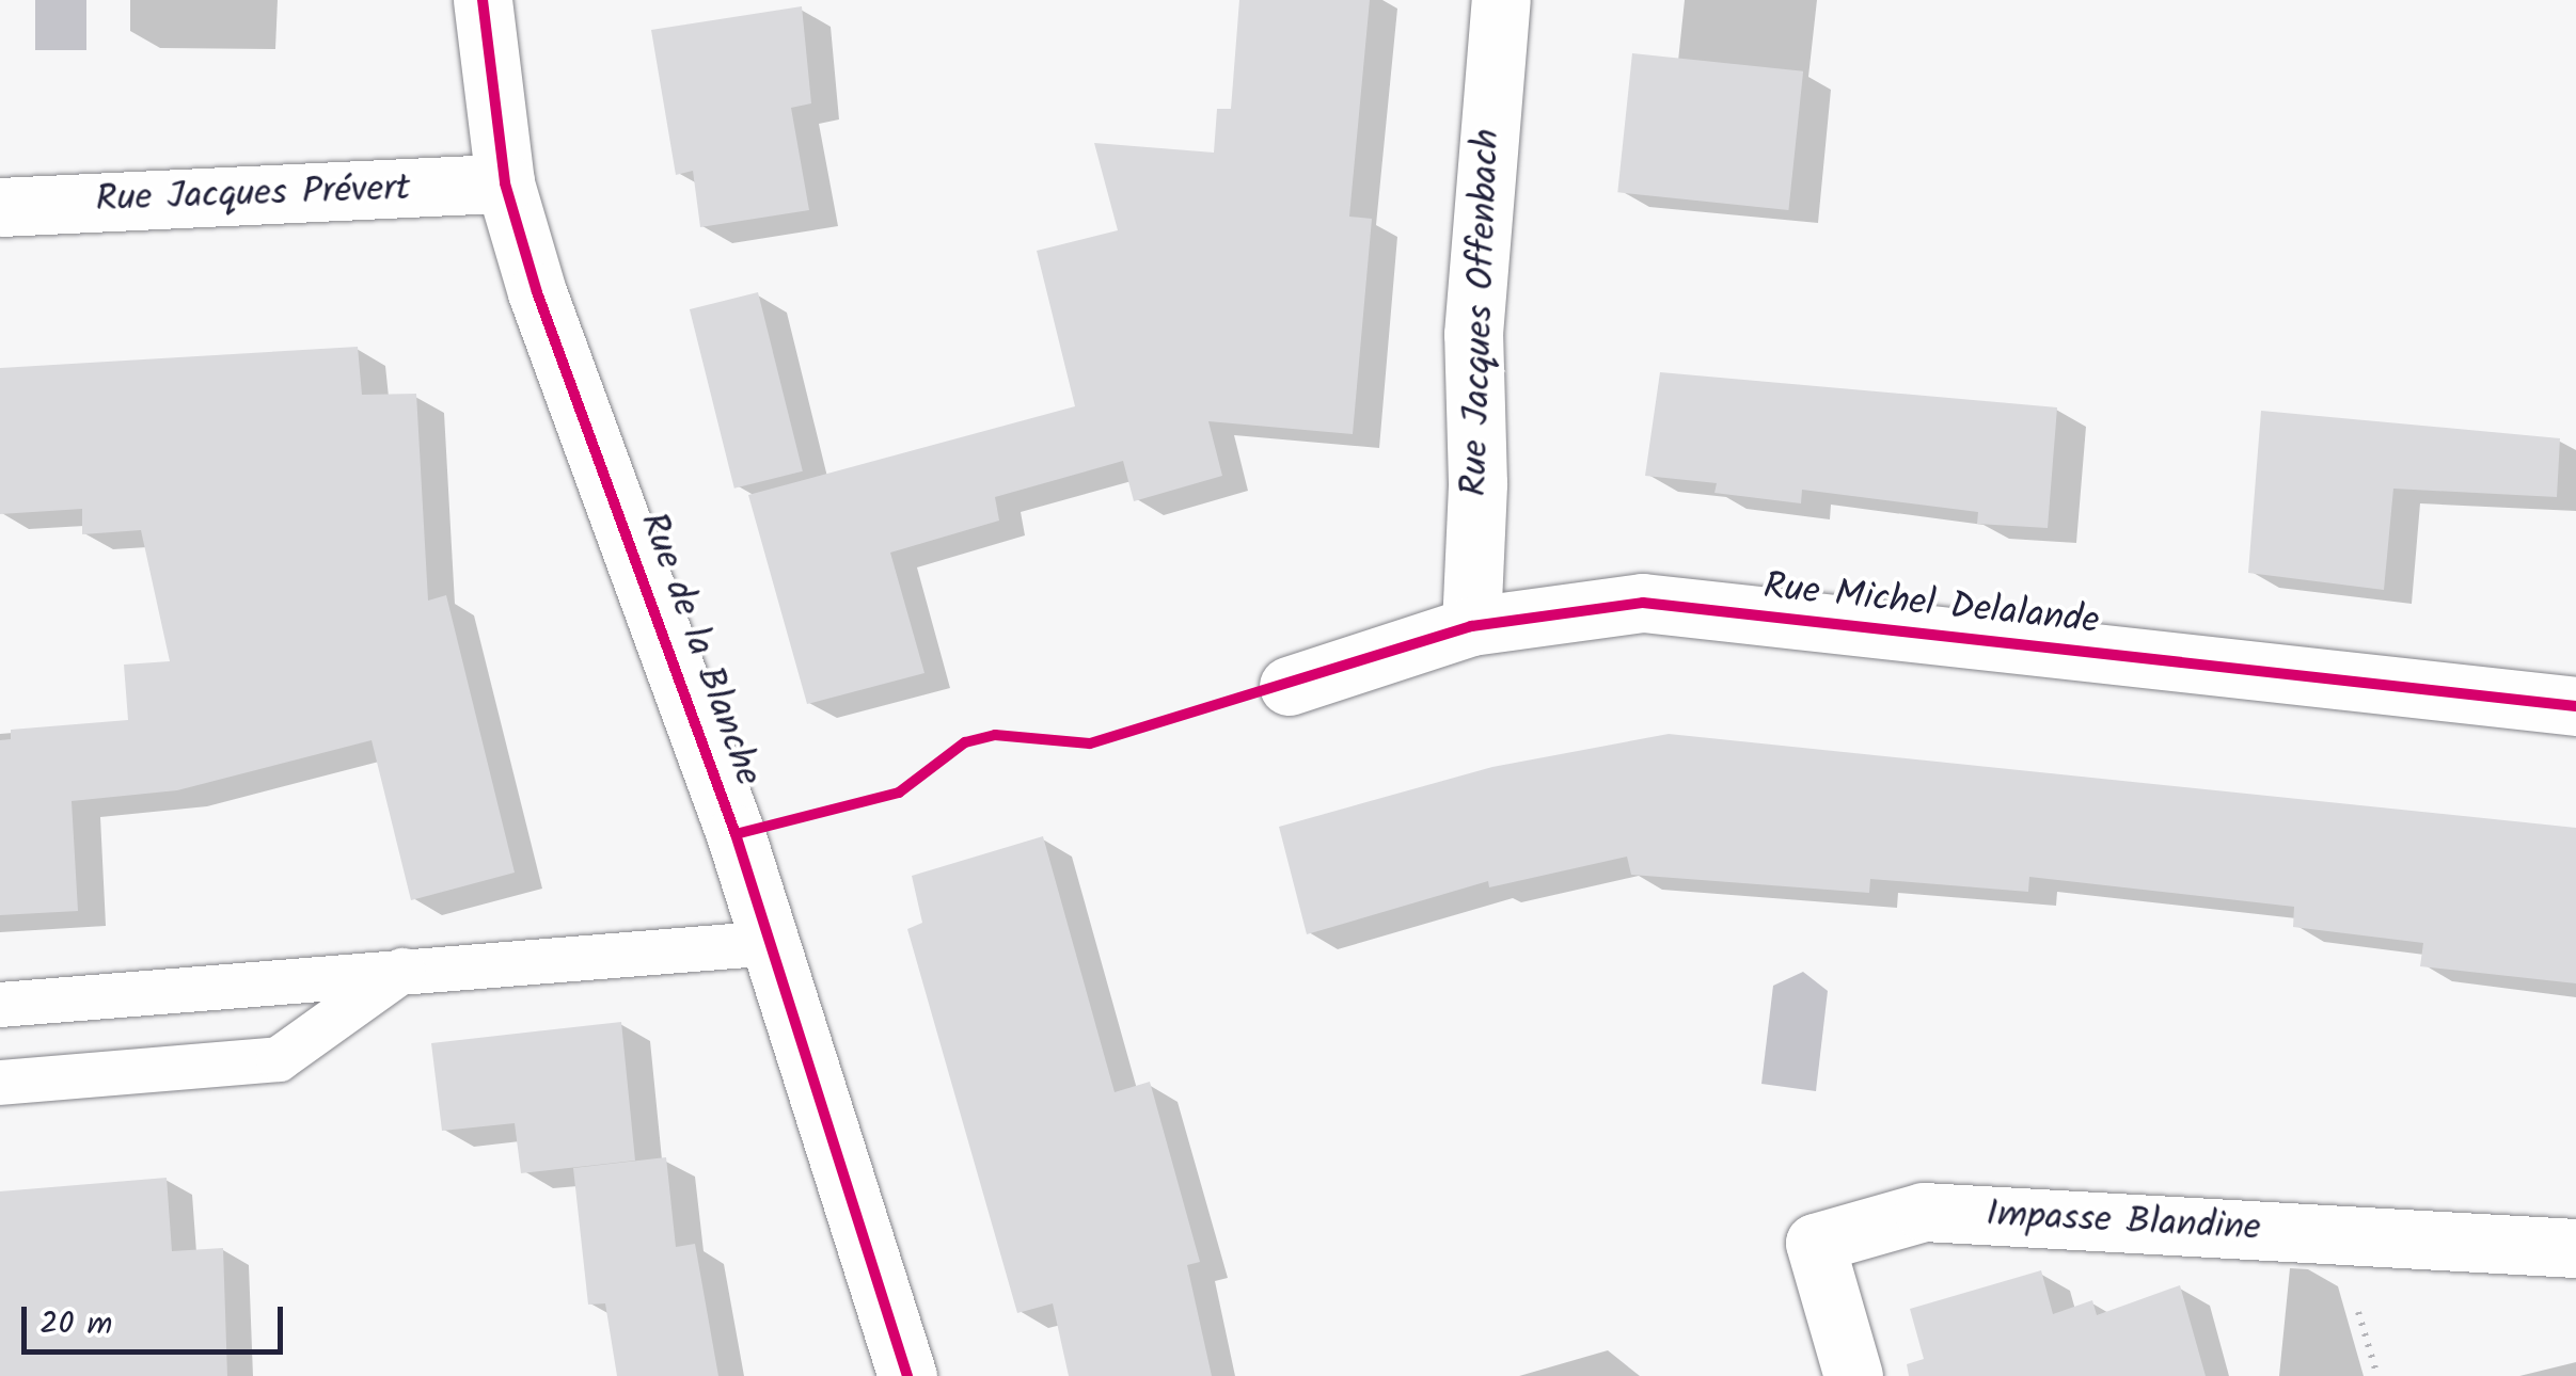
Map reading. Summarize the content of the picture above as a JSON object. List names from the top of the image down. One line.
{"streets":{"street":["Rue Jacques Prévert","Rue Jacques Offenbach","Rue Michel Delalande","Rue de la Blanche","Impasse Blandine"]},"crossings":[["Rue Jacques Prévert","Rue de la Blanche"],["Rue Jacques Offenbach","Rue Michel Delalande"]],"scale_bar":"20 m"}
